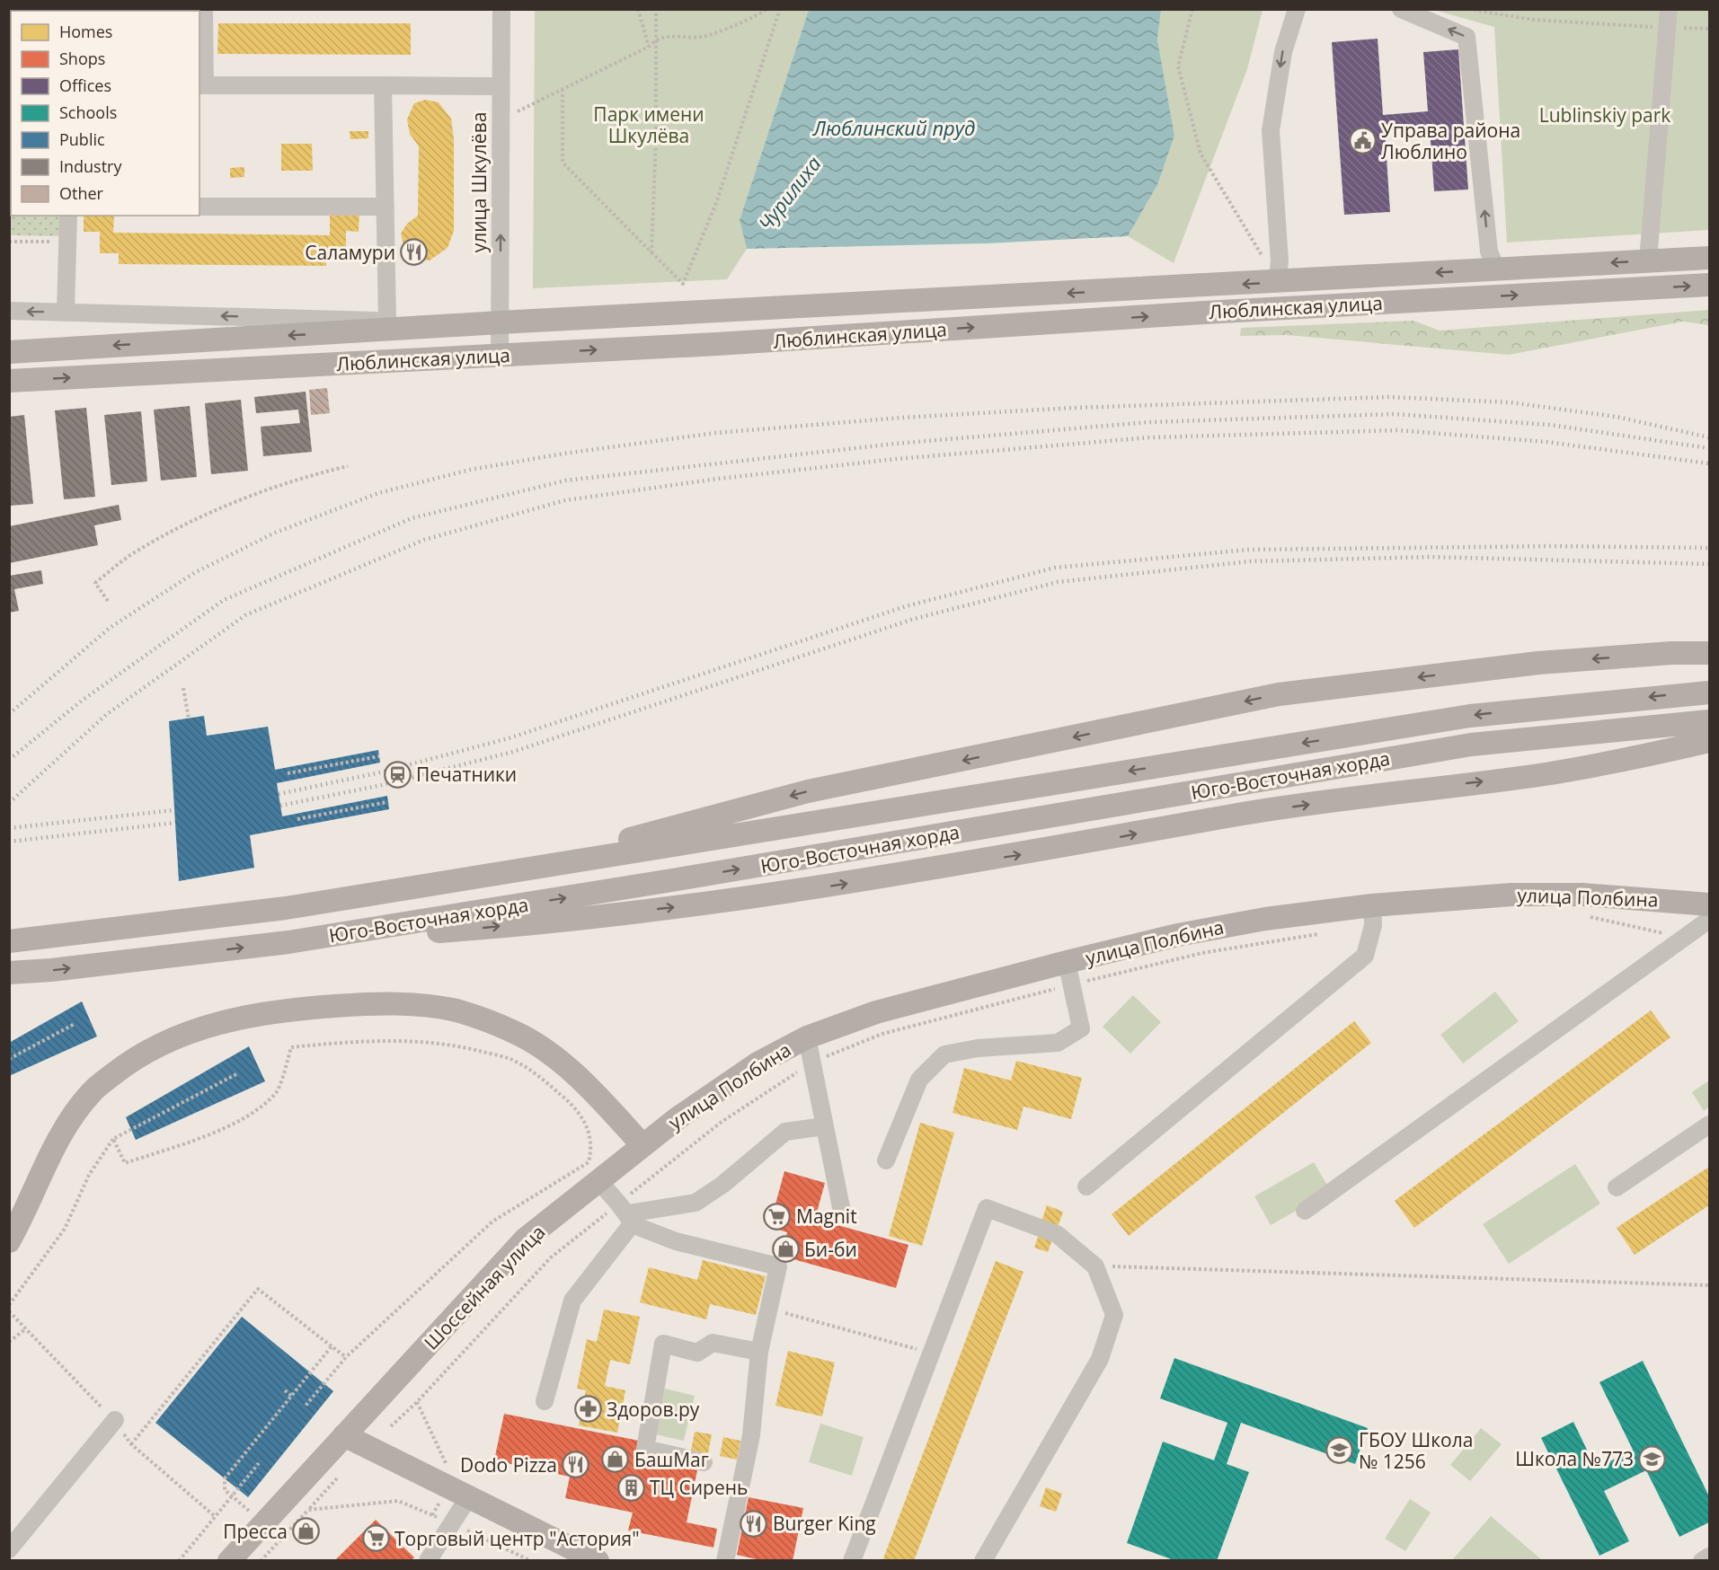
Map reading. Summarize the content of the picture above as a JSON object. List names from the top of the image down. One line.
{"streets":{"main road":["Люблинская улица","Юго-Восточная хорда","улица Полбина","Шоссейная улица"],"street":["улица Шкулёва"]},"crossings":[["улица Шкулёва","Люблинская улица"],["улица Полбина","Шоссейная улица"]],"water":["Люблинский пруд","Чурилиха"],"parks":["Парк имени Шкулёва","Lublinskiy park"],"places":{"public building":["Управа района Люблино"],"restaurant":["Саламури","Dodo Pizza","Burger King"],"station":["Печатники"],"supermarket":["Magnit","Торговый центр \"Астория\""],"shop":["Би-би","БашМаг","Пресса"],"pharmacy":["Здоров.ру"],"school or university":["ГБОУ Школа № 1256","Школа №773"],"building":["ТЦ Сирень"]},"legend":["Homes","Shops","Offices","Schools","Public","Industry","Other"]}
